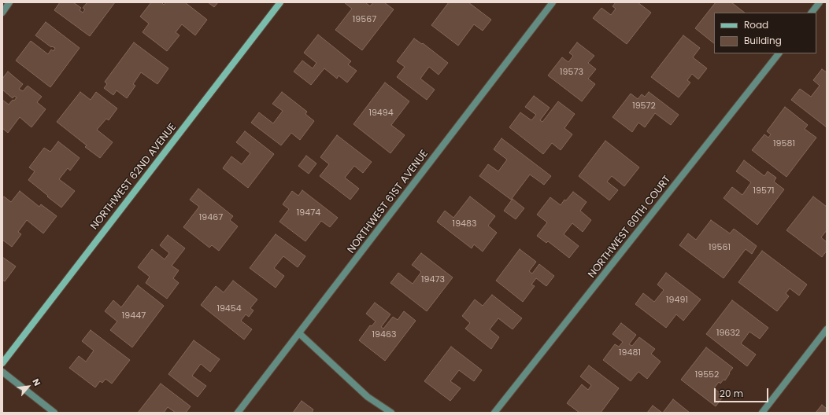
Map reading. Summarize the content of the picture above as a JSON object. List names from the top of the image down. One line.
{"streets":{"street":["NORTHWEST 62ND AVENUE","NORTHWEST 61ST AVENUE","NORTHWEST 60TH COURT"]},"house_numbers":["19567","19573","19572","19494","19581","19571","19474","19467","19483","19561","19473","19491","19454","19447","19632","19463","19481","19552"],"legend":["Road","Building"],"scale_bar":"20 m","north":"top right"}
